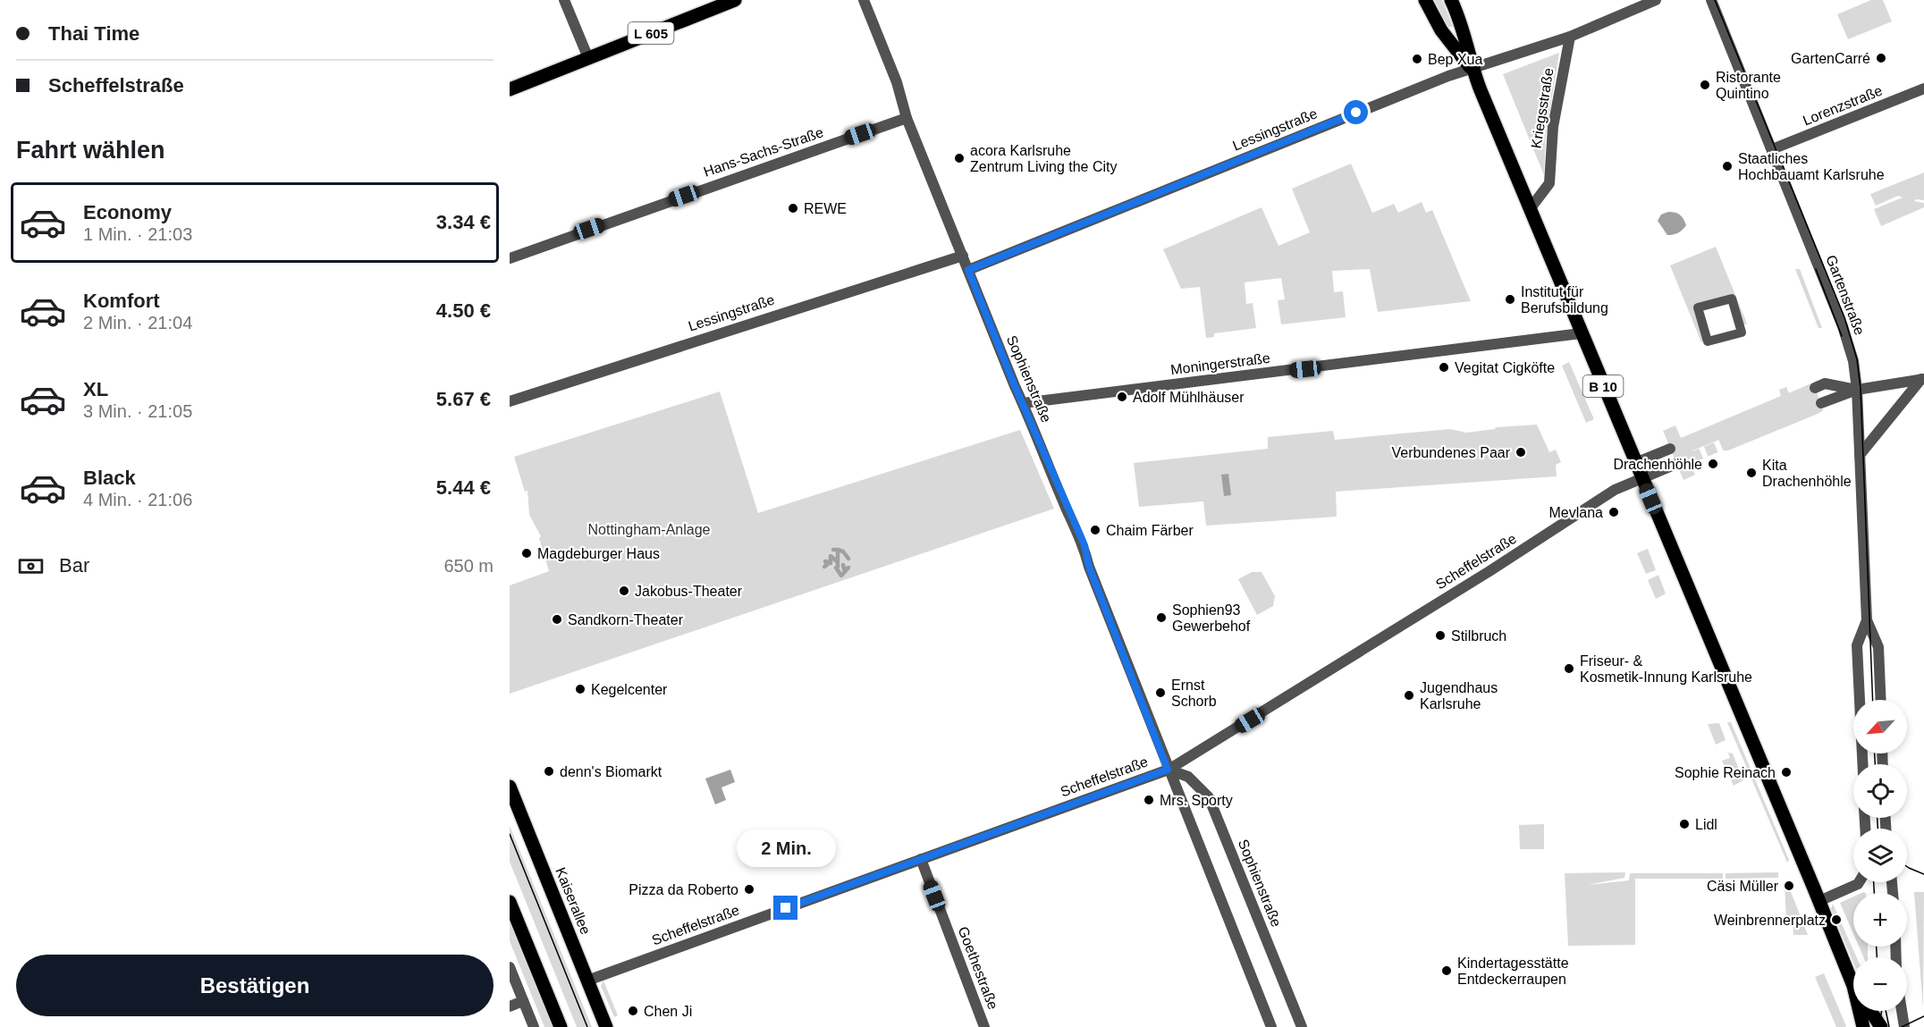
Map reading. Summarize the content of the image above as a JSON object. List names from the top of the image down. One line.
{"streets":{"main road":["L 605","B 10","Kaiserallee"],"street":["Lorenzstraße","Kriegsstraße","Lessingstraße","Hans-Sachs-Straße","Gartenstraße","Moningerstraße","Sophienstraße","Scheffelstraße","Goethestraße"]},"crossings":[["Lorenzstraße","Gartenstraße"],["Kriegsstraße","Lessingstraße"],["Kriegsstraße","B 10"],["Lessingstraße","Sophienstraße"],["Lessingstraße","B 10"],["Hans-Sachs-Straße","Sophienstraße"],["Moningerstraße","Sophienstraße"],["Moningerstraße","B 10"],["Sophienstraße","Scheffelstraße"],["B 10","Scheffelstraße"],["Scheffelstraße","Kaiserallee"],["Scheffelstraße","Goethestraße"]],"parks":["Nottingham-Anlage"],"places":["GartenCarré","Bep Xua","Ristorante Quintino","acora Karlsruhe Zentrum Living the City","Staatliches Hochbauamt Karlsruhe","REWE","Institut für Berufsbildung","Vegitat Cigköfte","Adolf Mühlhäuser","Verbundenes Paar","Drachenhöhle","Kita Drachenhöhle","Mevlana","Chaim Färber","Magdeburger Haus","Jakobus-Theater","Sophien93 Gewerbehof","Sandkorn-Theater","Stilbruch","Friseur- & Kosmetik-Innung Karlsruhe","Kegelcenter","Ernst Schorb","Jugendhaus Karlsruhe","denn's Biomarkt","Sophie Reinach","Mrs. Sporty","Lidl","Cäsi Müller","Pizza da Roberto","Weinbrennerplatz","Kindertagesstätte Entdeckerraupen","Chen Ji"],"north":"bottom left","page":{"banner":["Thai Time","Scheffelstraße"],"heading":"Fahrt wählen","list":[{"name":"Economy","note":"1 Min. · 21:03","value":"3.34 €"},{"name":"Komfort","note":"2 Min. · 21:04","value":"4.50 €"},{"name":"XL","note":"3 Min. · 21:05","value":"5.67 €"},{"name":"Black","note":"4 Min. · 21:06","value":"5.44 €"}],"pay":["Bar","650 m"],"map_buttons":["+","−"],"bubble":"2 Min.","buttons":"Bestätigen"}}
